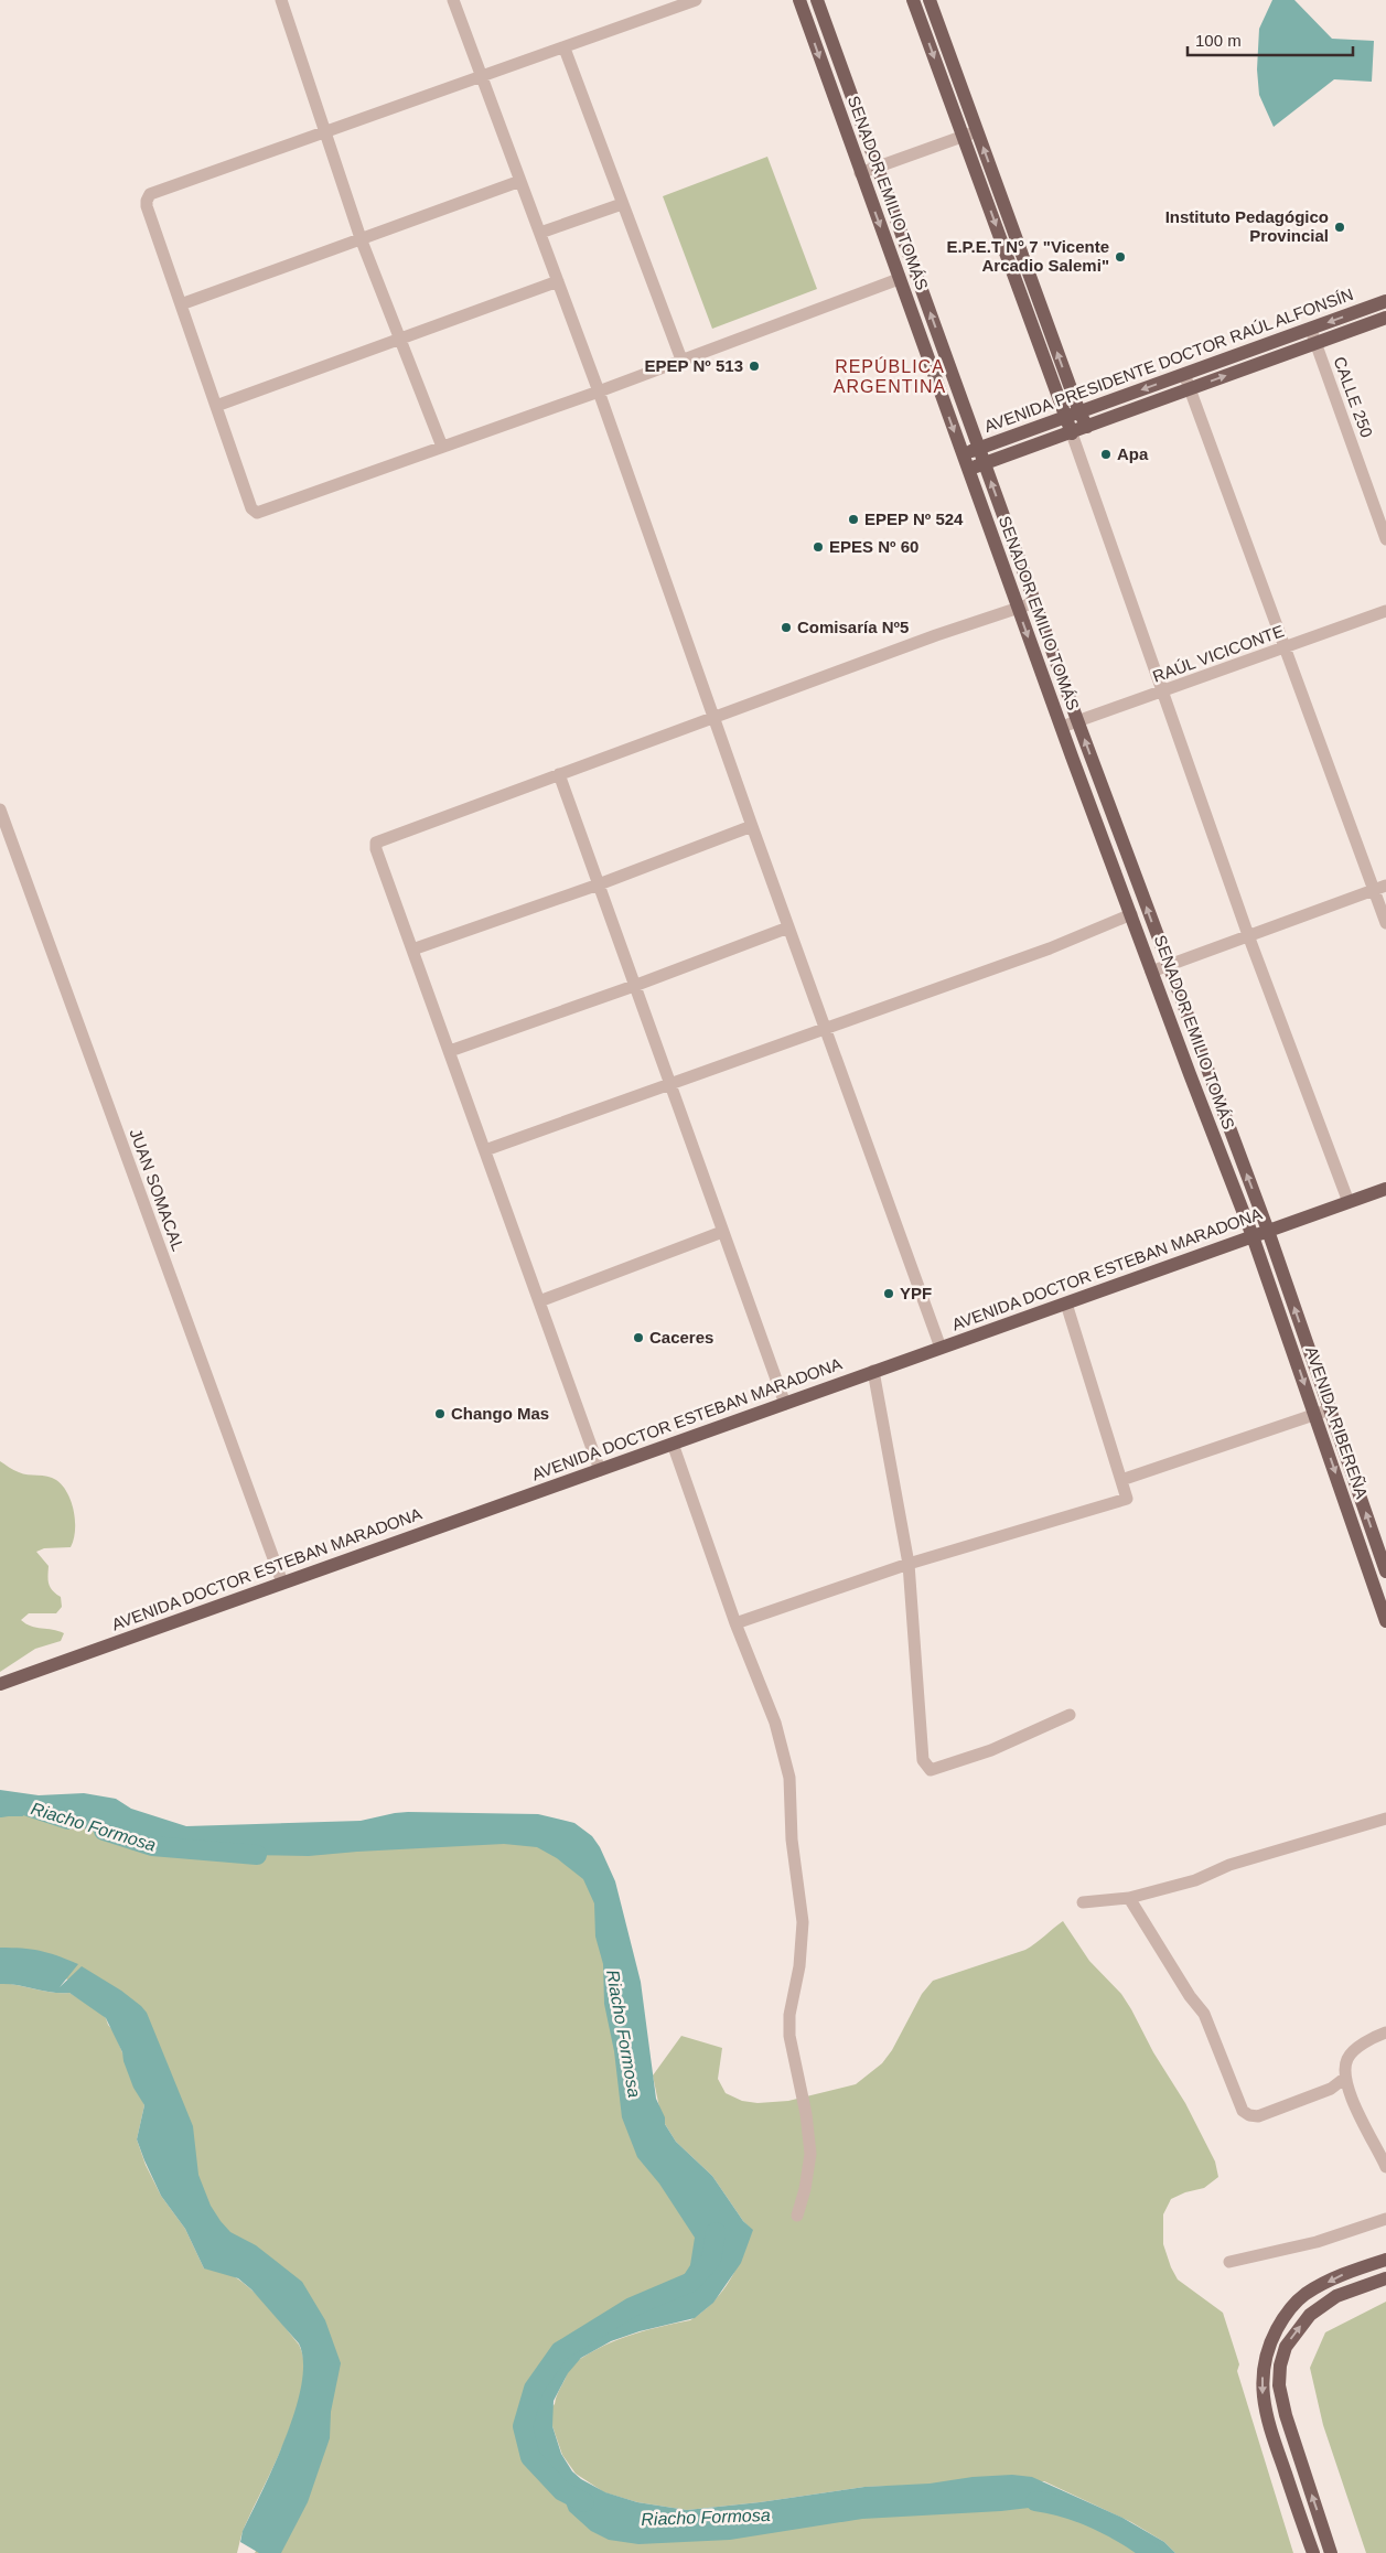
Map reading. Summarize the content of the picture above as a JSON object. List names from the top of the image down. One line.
{"streets":{"main road":["SENADOR EMILIO TOMÁS","AVENIDA PRESIDENTE DOCTOR RAÚL ALFONSÍN","AVENIDA DOCTOR ESTEBAN MARADONA","AVENIDA RIBEREÑA"],"street":["CALLE 250","RAÚL VICICONTE","JUAN SOMACAL"]},"crossings":[["SENADOR EMILIO TOMÁS","AVENIDA PRESIDENTE DOCTOR RAÚL ALFONSÍN"],["SENADOR EMILIO TOMÁS","RAÚL VICICONTE"],["SENADOR EMILIO TOMÁS","AVENIDA DOCTOR ESTEBAN MARADONA"],["SENADOR EMILIO TOMÁS","AVENIDA RIBEREÑA"],["AVENIDA PRESIDENTE DOCTOR RAÚL ALFONSÍN","CALLE 250"],["JUAN SOMACAL","AVENIDA DOCTOR ESTEBAN MARADONA"],["AVENIDA DOCTOR ESTEBAN MARADONA","AVENIDA RIBEREÑA"]],"districts":["REPÚBLICA ARGENTINA"],"water":["Riacho Formosa"],"places":["Instituto Pedagógico Provincial","E.P.E.T N° 7 \"Vicente Arcadio Salemi\"","EPEP Nº 513","Apa","EPEP Nº 524","EPES Nº 60","Comisaría Nº5","YPF","Caceres","Chango Mas"],"scale_bar":"100 m"}
